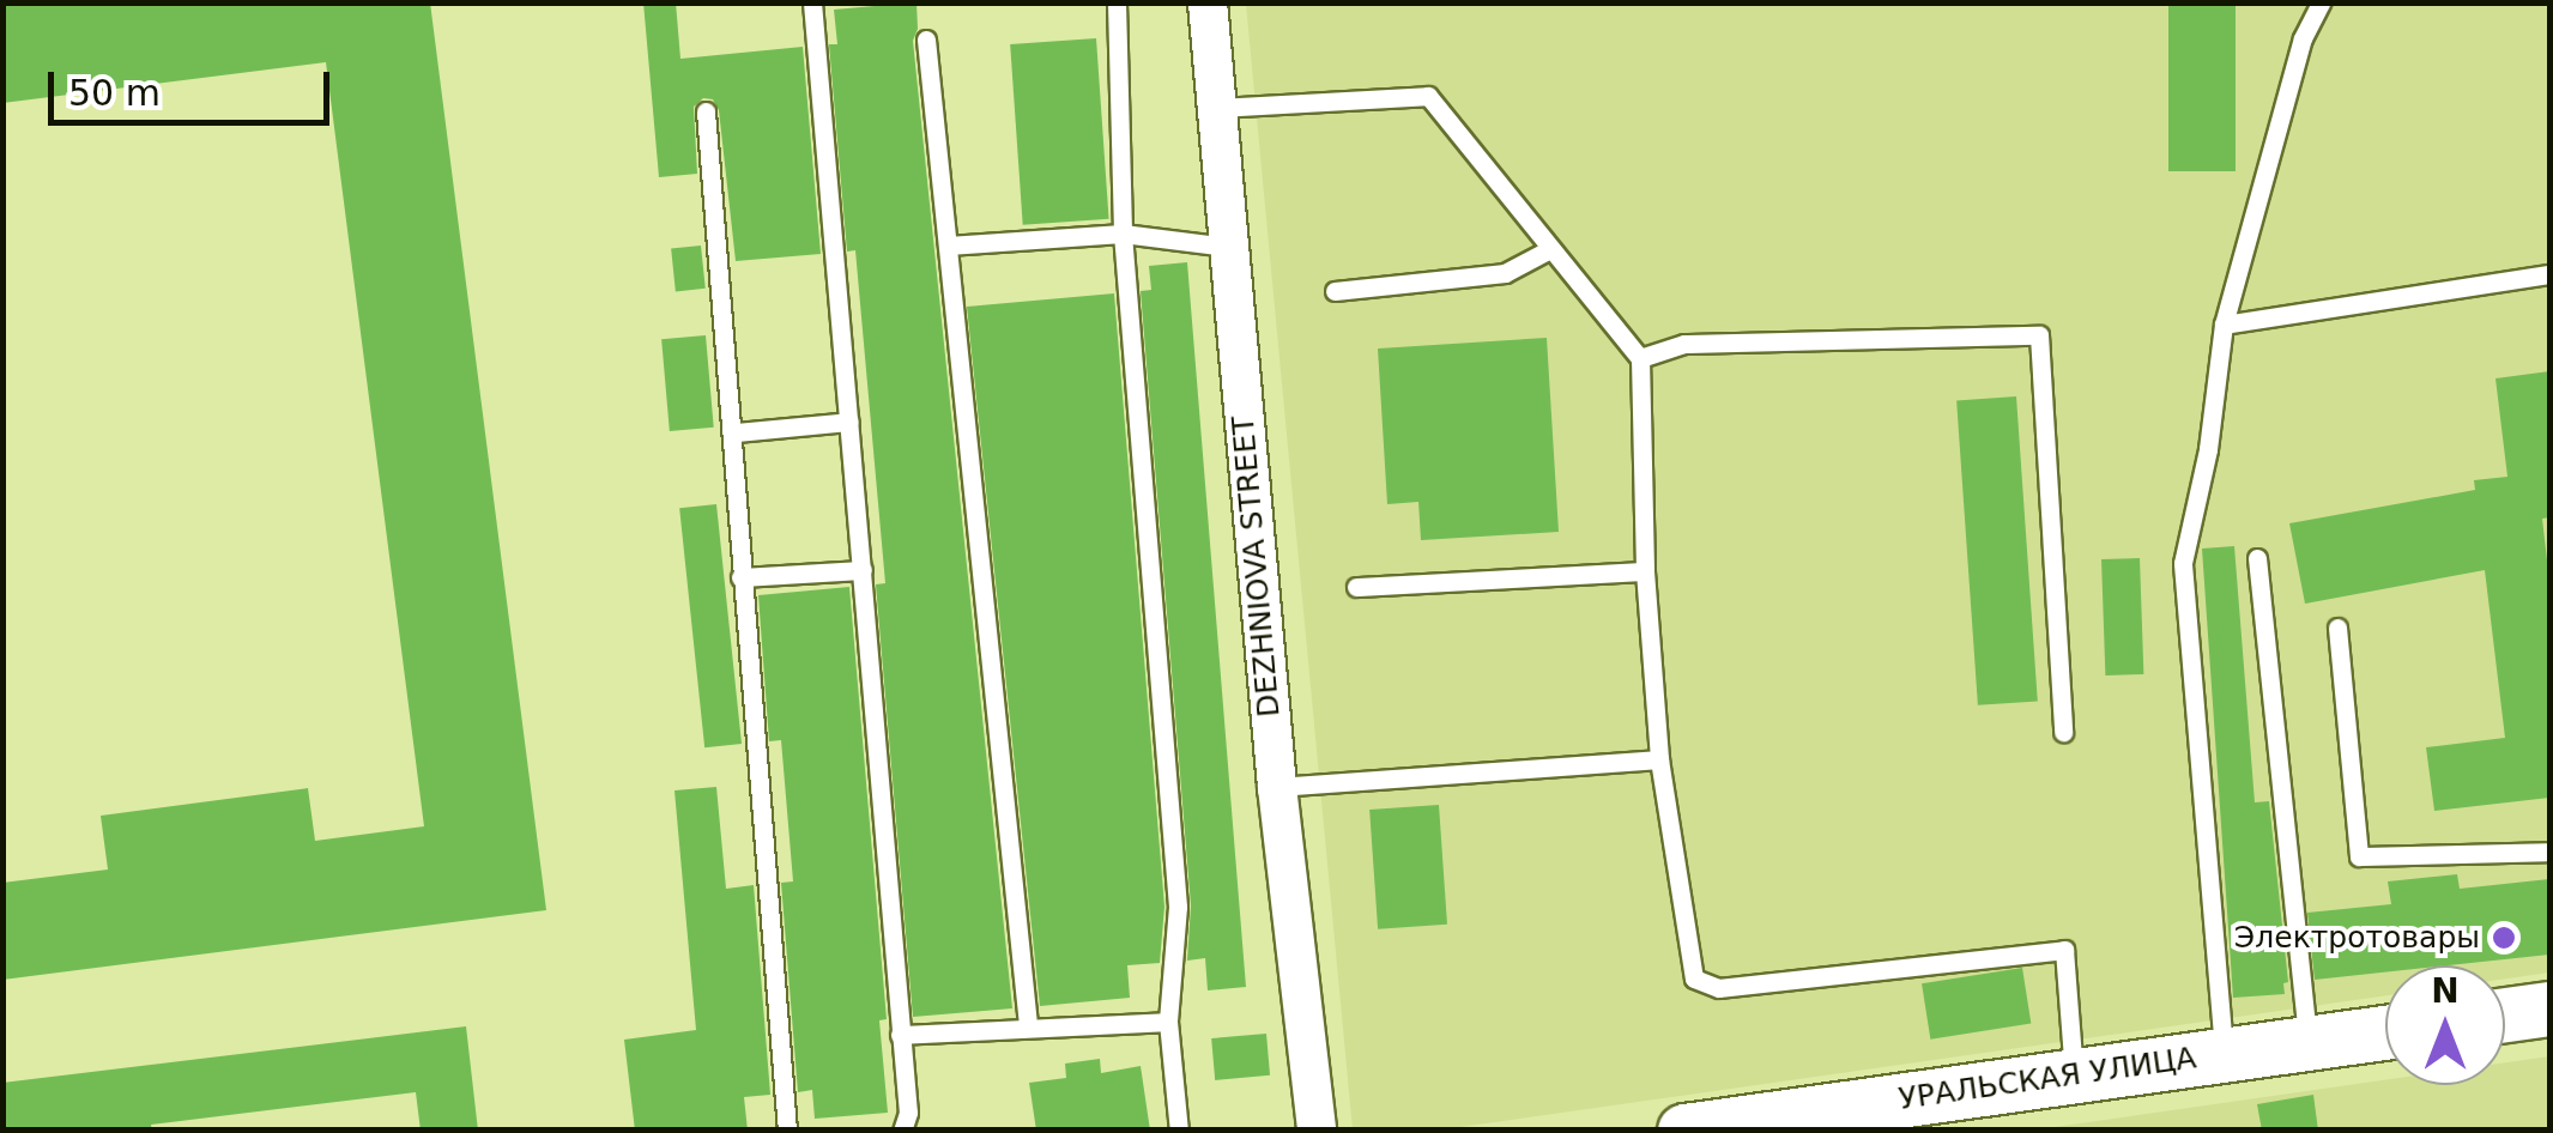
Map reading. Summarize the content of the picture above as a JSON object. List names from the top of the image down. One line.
{"streets":{"main road":["УРАЛЬСКАЯ УЛИЦА"],"street":["DEZHNIOVA STREET"]},"places":["Электротовары"],"scale_bar":"50 m","north":"top"}
